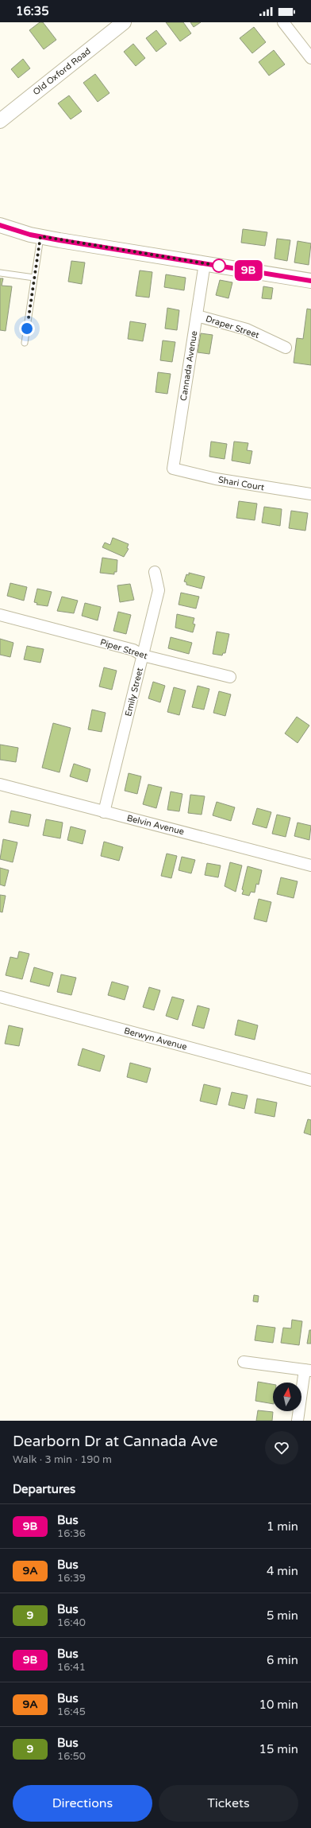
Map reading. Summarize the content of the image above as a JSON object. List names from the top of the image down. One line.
{"streets":{"street":["Old Oxford Road","Draper Street","Cannada Avenue","Shari Court","Piper Street","Emily Street","Belvin Avenue","Berwyn Avenue"]},"crossings":[["Draper Street","Cannada Avenue"],["Cannada Avenue","Shari Court"],["Piper Street","Emily Street"],["Emily Street","Belvin Avenue"]],"lines":["bus line 9B"],"north":"top","page":{"status":"16:35","on_map":"9B","heading":[["Dearborn Dr at Cannada Ave","Walk · 3 min · 190 m"],"Departures"],"list":[{"mark":"9B","name":"Bus","note":"16:36","value":"1 min"},{"mark":"9A","name":"Bus","note":"16:39","value":"4 min"},{"mark":"9","name":"Bus","note":"16:40","value":"5 min"},{"mark":"9B","name":"Bus","note":"16:41","value":"6 min"},{"mark":"9A","name":"Bus","note":"16:45","value":"10 min"},{"mark":"9","name":"Bus","note":"16:50","value":"15 min"}],"buttons":["Directions","Tickets"]}}
